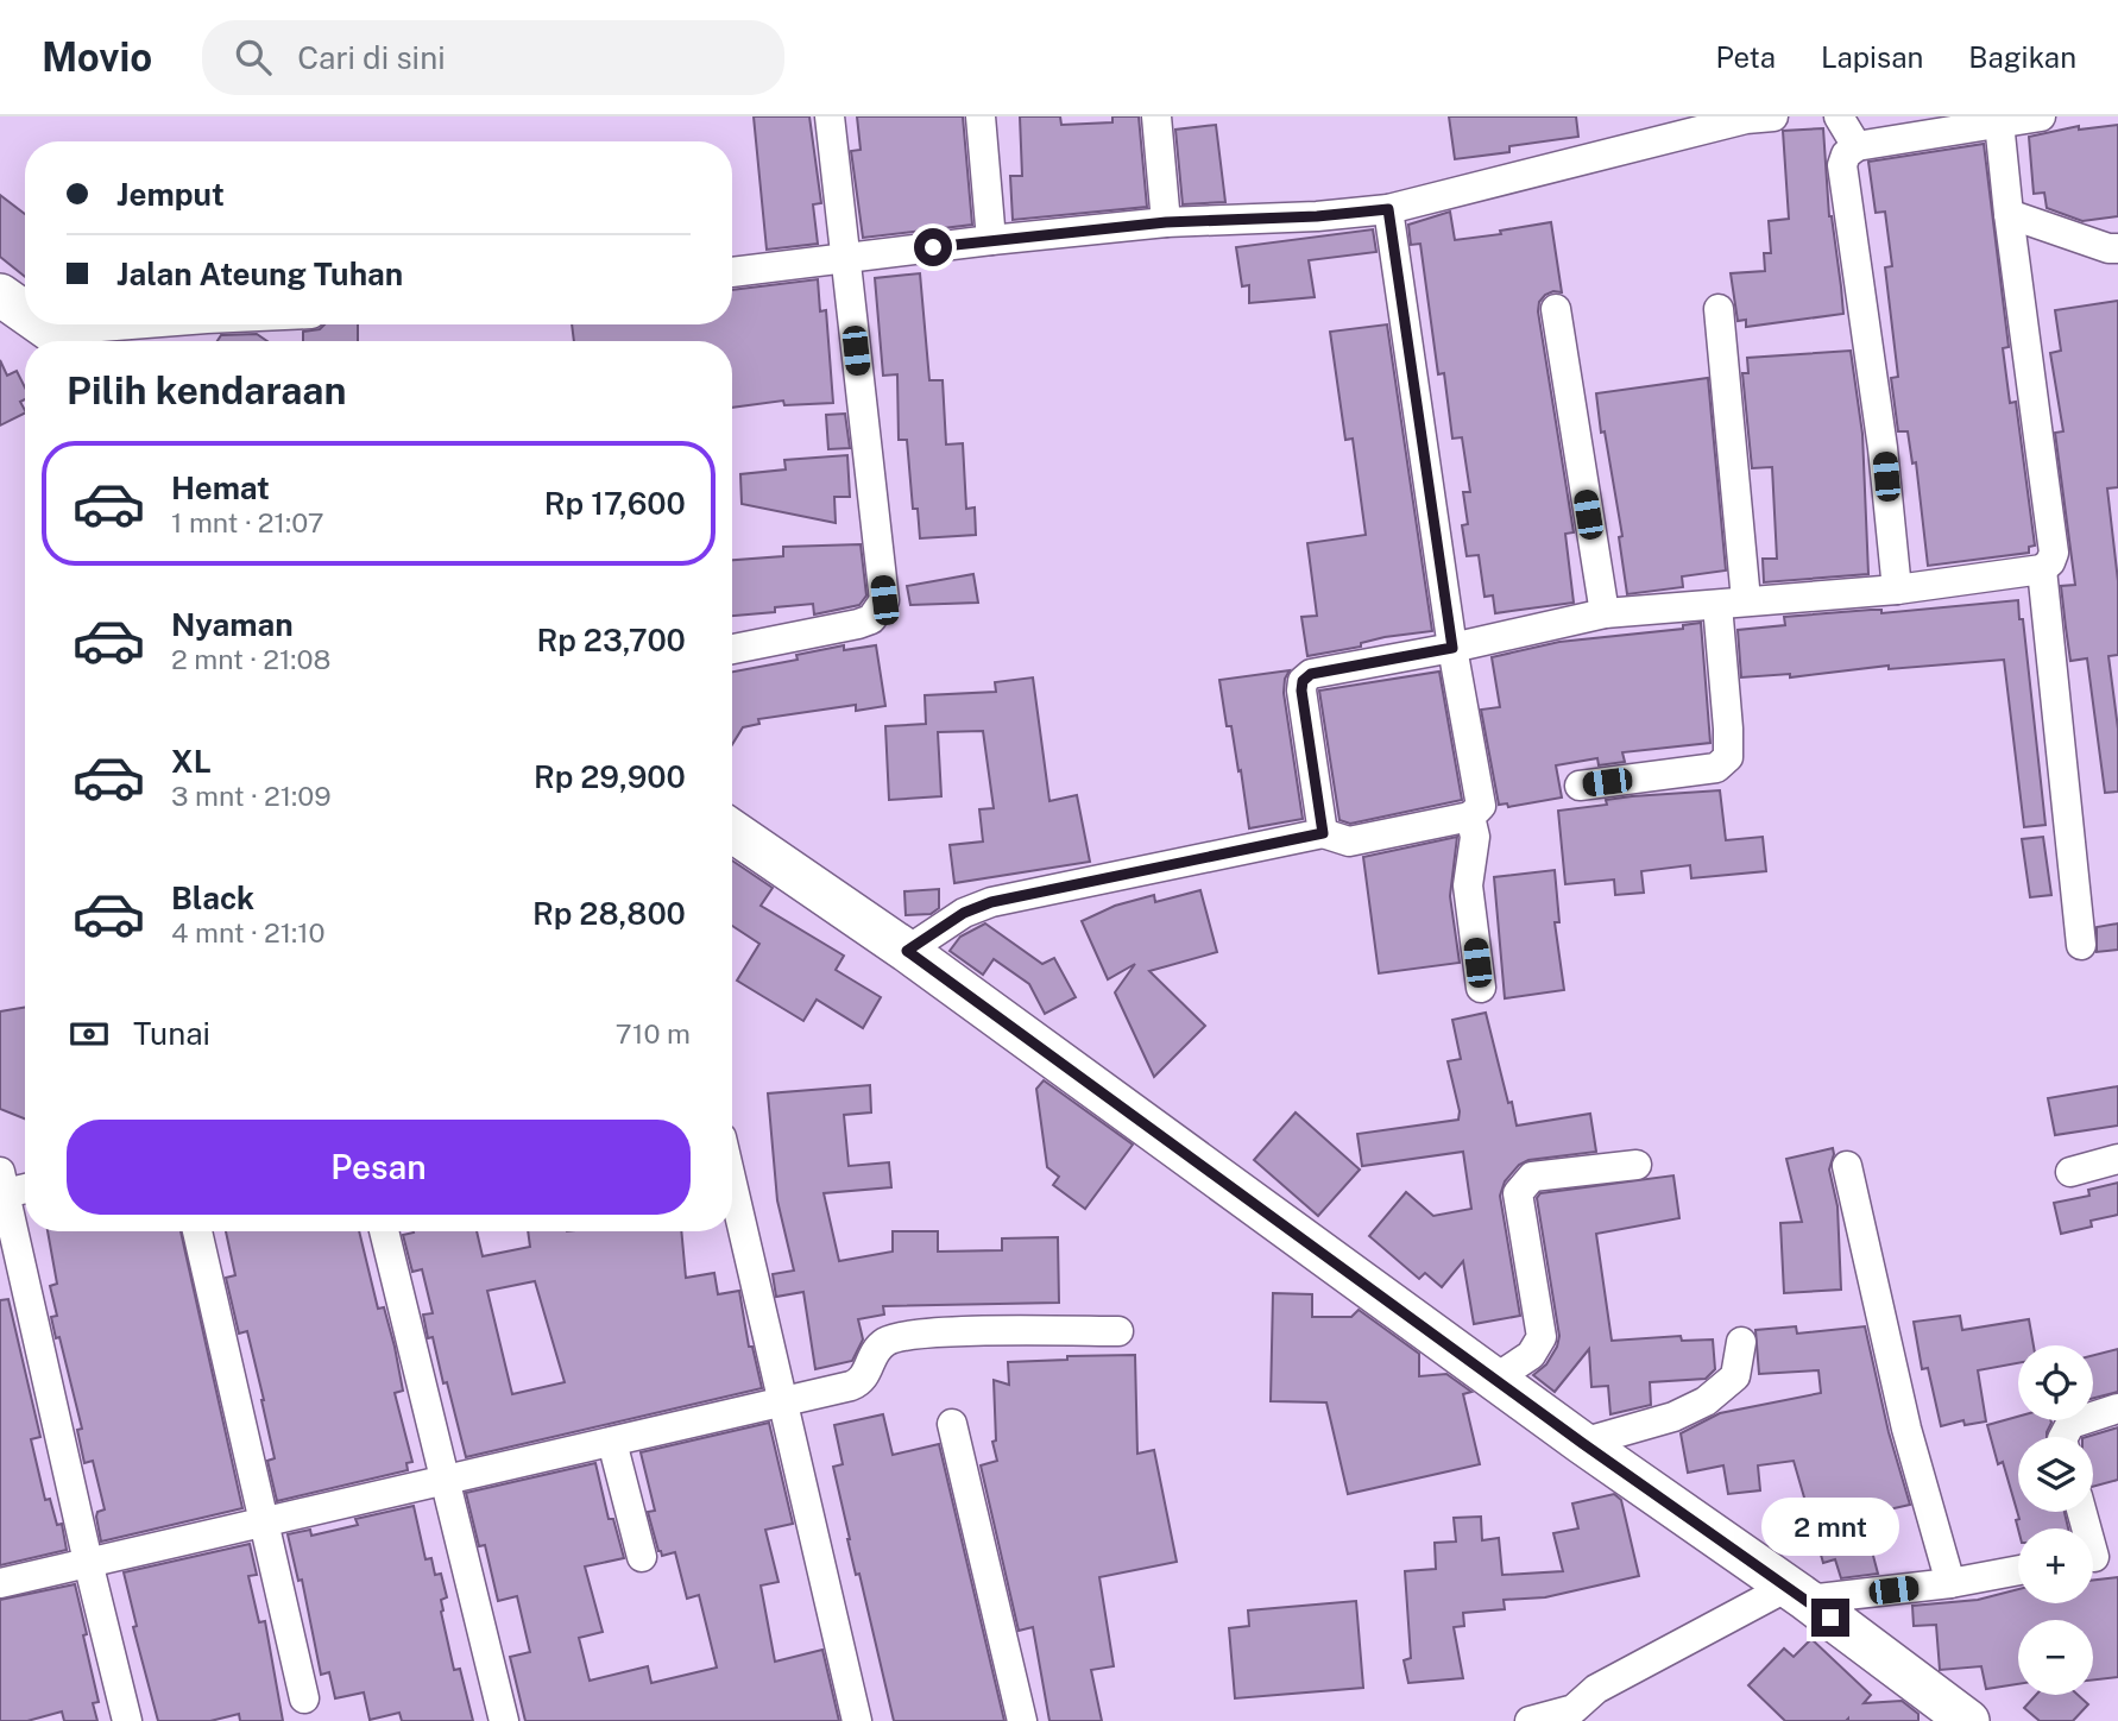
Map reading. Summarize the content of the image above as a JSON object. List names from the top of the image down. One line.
{"page":{"header":"Movio","search":"Cari di sini","nav":["Peta","Lapisan","Bagikan"],"banner":["Jemput","Jalan Ateung Tuhan"],"heading":"Pilih kendaraan","list":[{"name":"Hemat","note":"1 mnt · 21:07","value":"Rp 17,600"},{"name":"Nyaman","note":"2 mnt · 21:08","value":"Rp 23,700"},{"name":"XL","note":"3 mnt · 21:09","value":"Rp 29,900"},{"name":"Black","note":"4 mnt · 21:10","value":"Rp 28,800"}],"pay":["Tunai","710 m"],"buttons":"Pesan","map_buttons":["+","−"],"bubble":"2 mnt"}}
